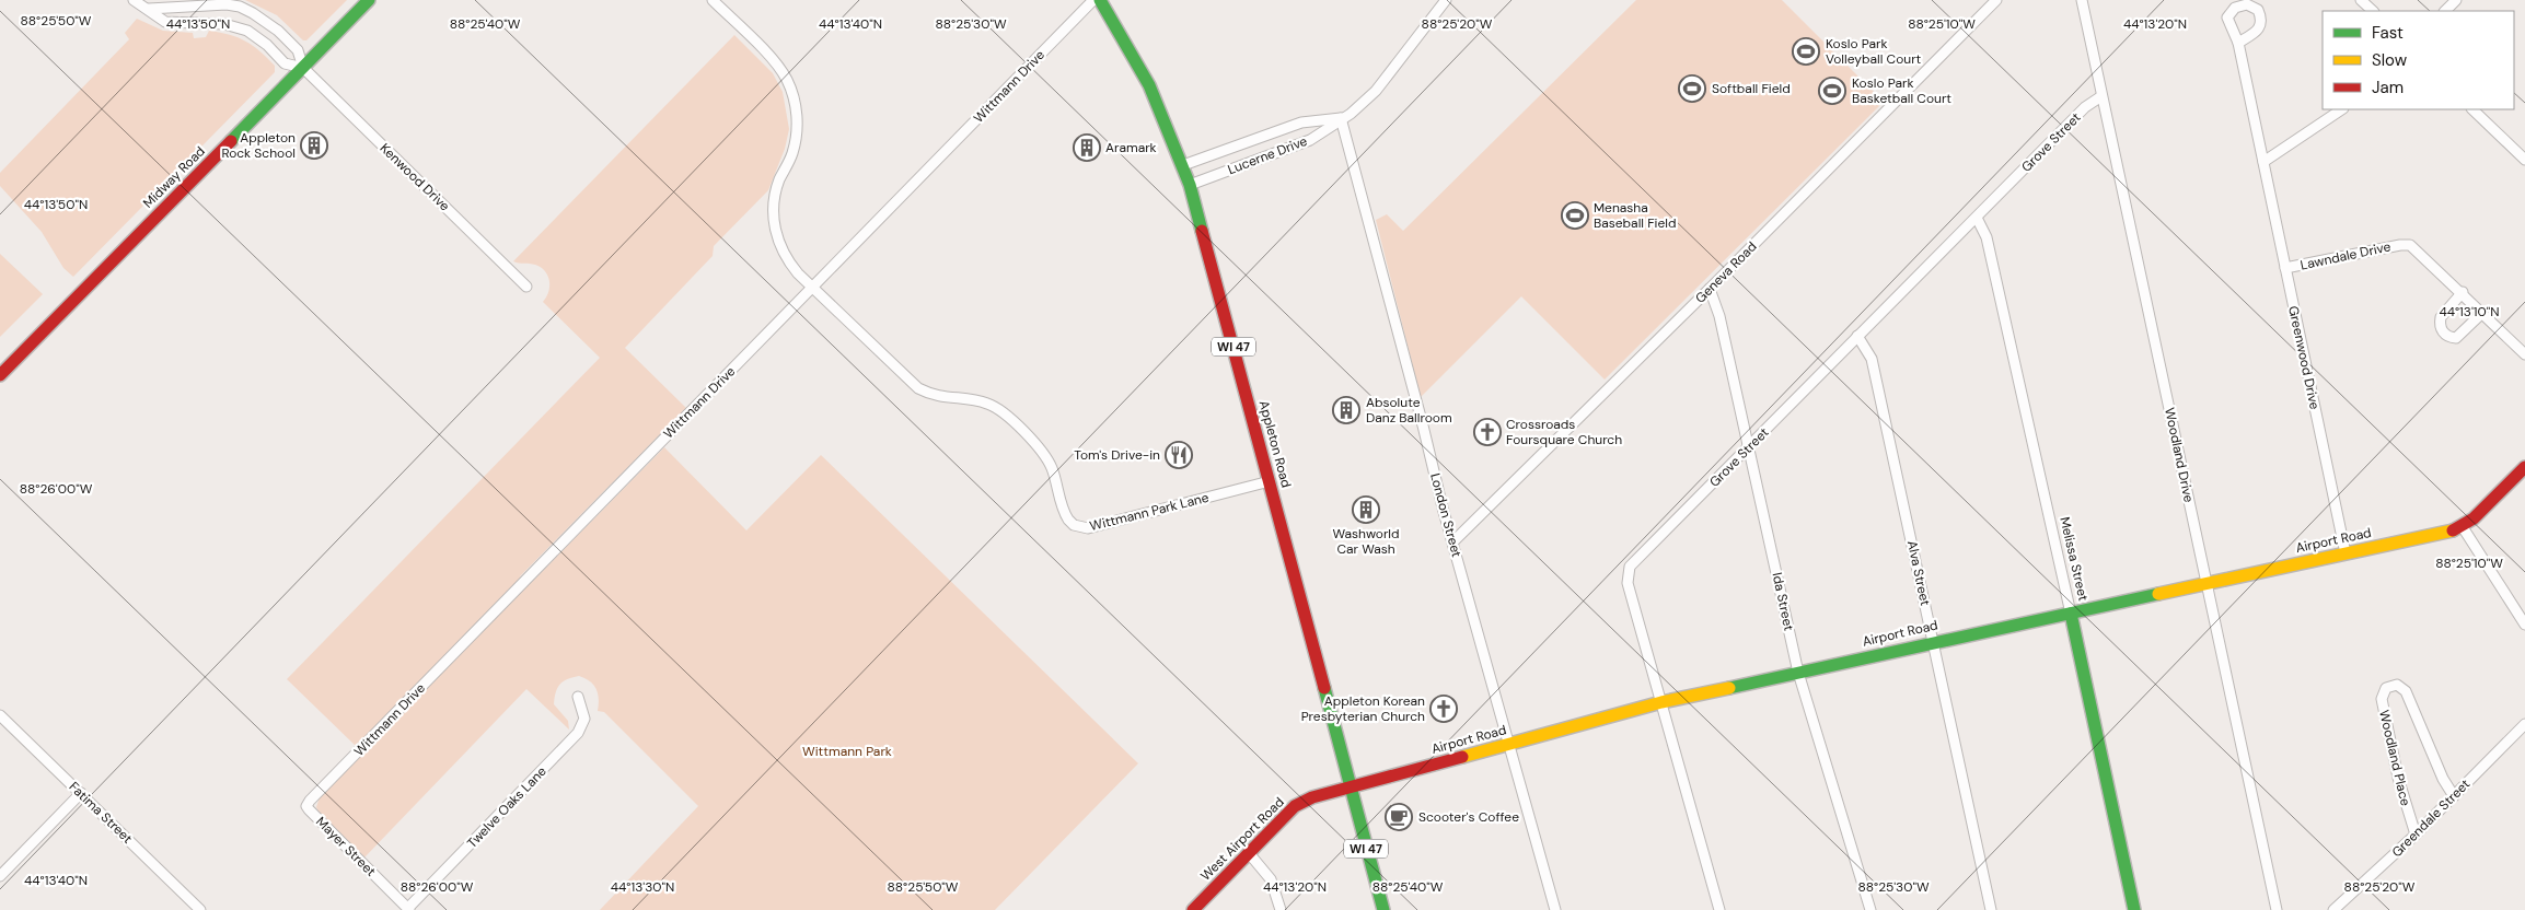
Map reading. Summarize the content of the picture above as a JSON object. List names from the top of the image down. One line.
{"streets":{"street":["Wittmann Drive","Grove Street","Lucerne Drive","Midway Road","Kenwood Drive","Lawndale Drive","Geneva Road","WI 47","Greenwood Drive","Appleton Road","Woodland Drive","Wittmann Park Lane","London Street","Airport Road","Melissa Street","Alva Street","Ida Street","Woodland Place","Twelve Oaks Lane","Fatima Street","Greendale Street","West Airport Road","Mayer Street"]},"crossings":[["Wittmann Drive","Wittmann Park Lane"],["Wittmann Drive","Mayer Street"],["Grove Street","Woodland Drive"],["Grove Street","Airport Road"],["Grove Street","Melissa Street"],["Grove Street","Alva Street"],["Grove Street","Ida Street"],["Lucerne Drive","Appleton Road"],["Lucerne Drive","London Street"],["Midway Road","Kenwood Drive"],["Lawndale Drive","Greenwood Drive"],["Geneva Road","London Street"],["Geneva Road","Ida Street"],["Greenwood Drive","Airport Road"],["Appleton Road","Wittmann Park Lane"],["Appleton Road","Airport Road"],["Appleton Road","West Airport Road"],["Woodland Drive","Airport Road"],["London Street","Airport Road"],["Airport Road","Melissa Street"],["Airport Road","Alva Street"],["Airport Road","Ida Street"],["Airport Road","West Airport Road"],["Woodland Place","Greendale Street"],["Twelve Oaks Lane","Mayer Street"]],"parks":["Wittmann Park"],"places":{"sports":["Koslo Park Volleyball Court","Softball Field","Koslo Park Basketball Court","Menasha Baseball Field"],"building":["Appleton Rock School","Aramark","Absolute Danz Ballroom","Washworld Car Wash"],"church":["Crossroads Foursquare Church","Appleton Korean Presbyterian Church"],"restaurant":["Tom's Drive-in"],"cafe":["Scooter's Coffee"]},"legend":["Fast","Slow","Jam"],"coordinates":["88°25'50\"W","88°25'40\"W","88°25'30\"W","88°25'20\"W","88°25'10\"W","44°13'50\"N","44°13'40\"N","44°13'20\"N","44°13'10\"N","88°26'00\"W","44°13'30\"N"]}
